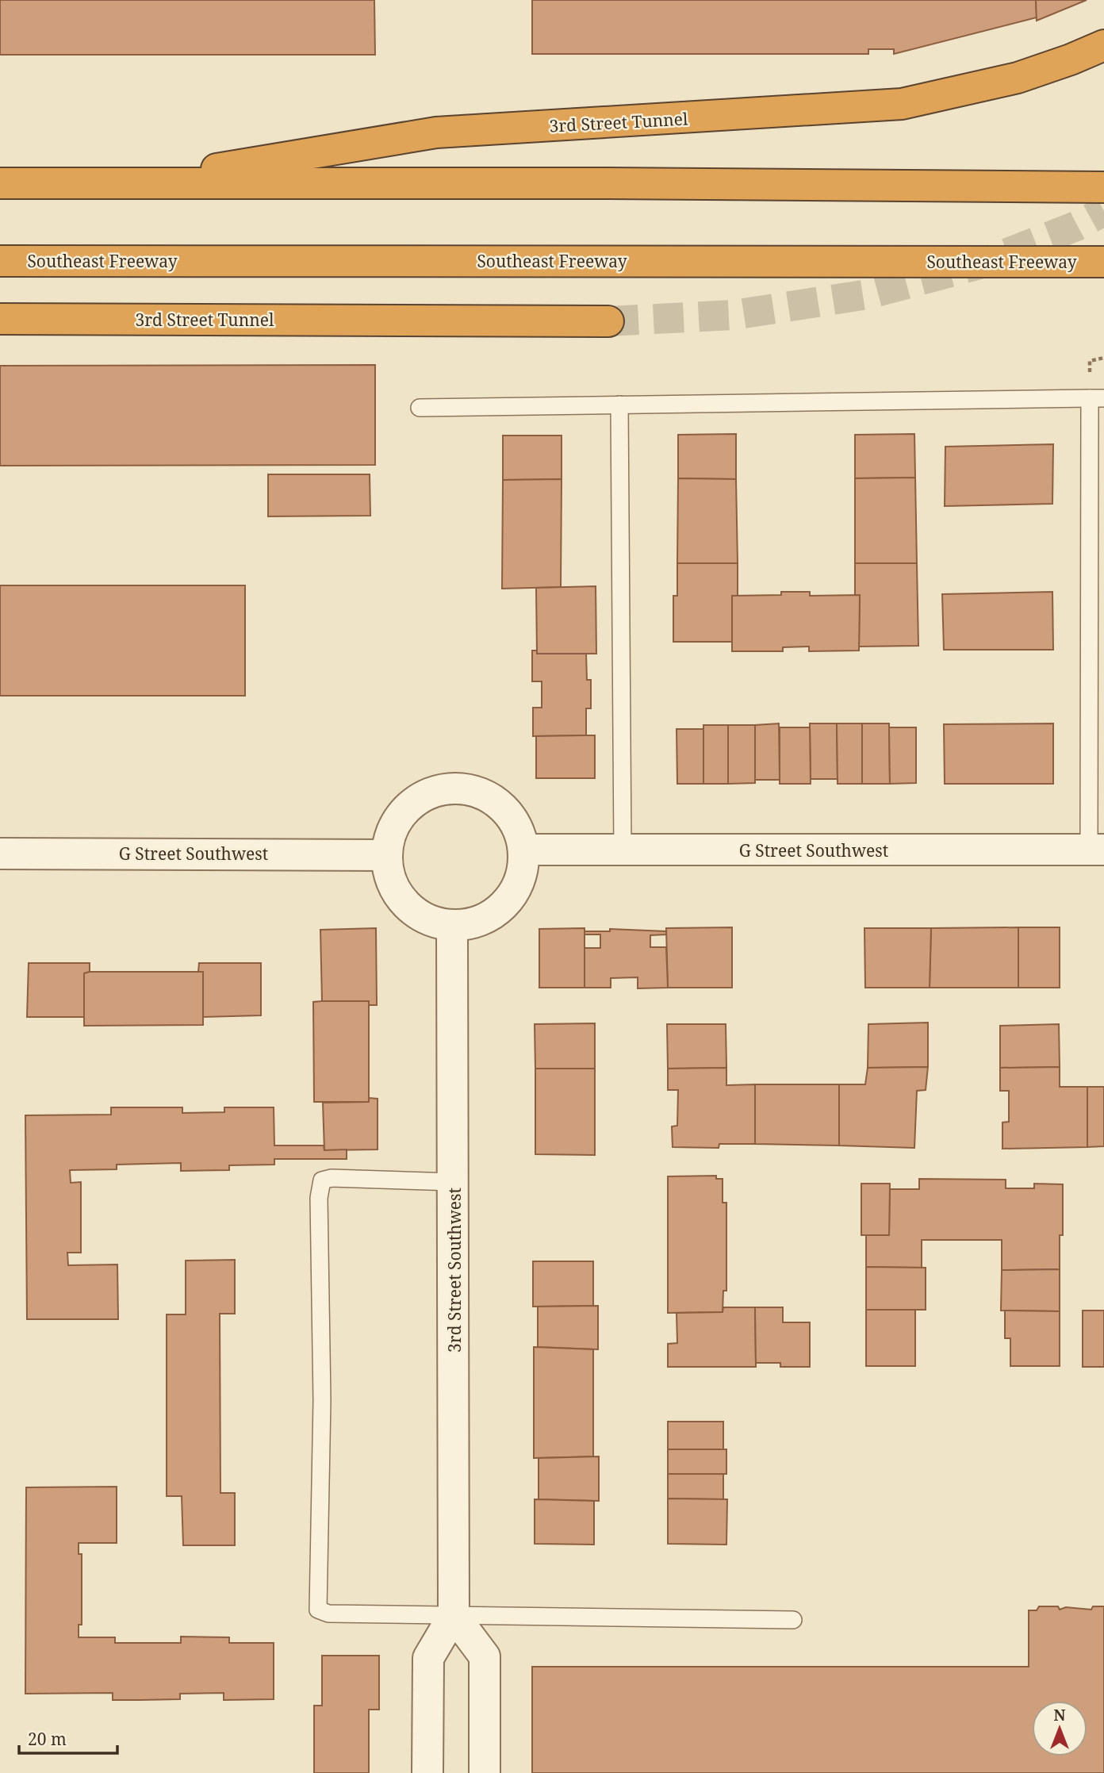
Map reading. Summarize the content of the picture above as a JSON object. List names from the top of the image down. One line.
{"streets":{"highway":["3rd Street Tunnel","Southeast Freeway"],"street":["G Street Southwest","3rd Street Southwest"]},"crossings":[["G Street Southwest","3rd Street Southwest"]],"scale_bar":"20 m","north":"top"}
